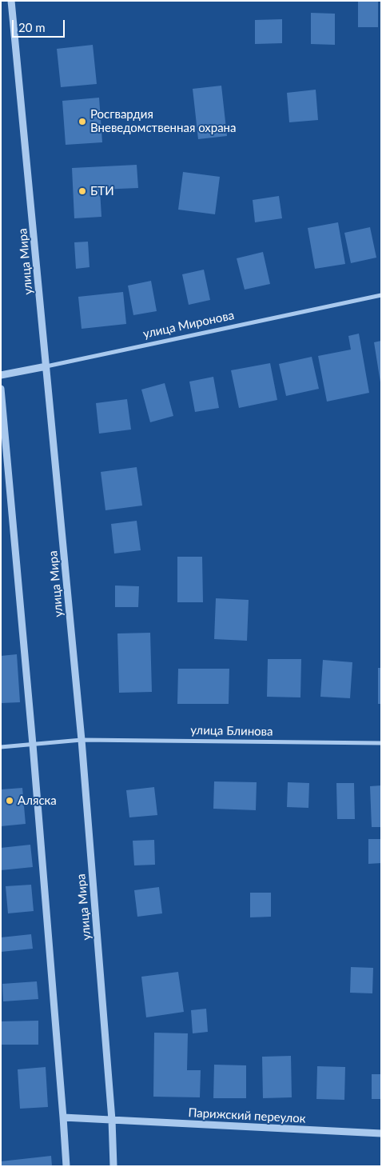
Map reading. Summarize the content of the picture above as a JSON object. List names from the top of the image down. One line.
{"streets":{"street":["улица Мира","улица Миронова","улица Блинова","Парижский переулок"]},"crossings":[["улица Мира","улица Миронова"],["улица Мира","улица Блинова"],["улица Мира","Парижский переулок"]],"places":["Росгвардия Вневедомственная охрана","БТИ","Аляска"],"scale_bar":"20 m"}
